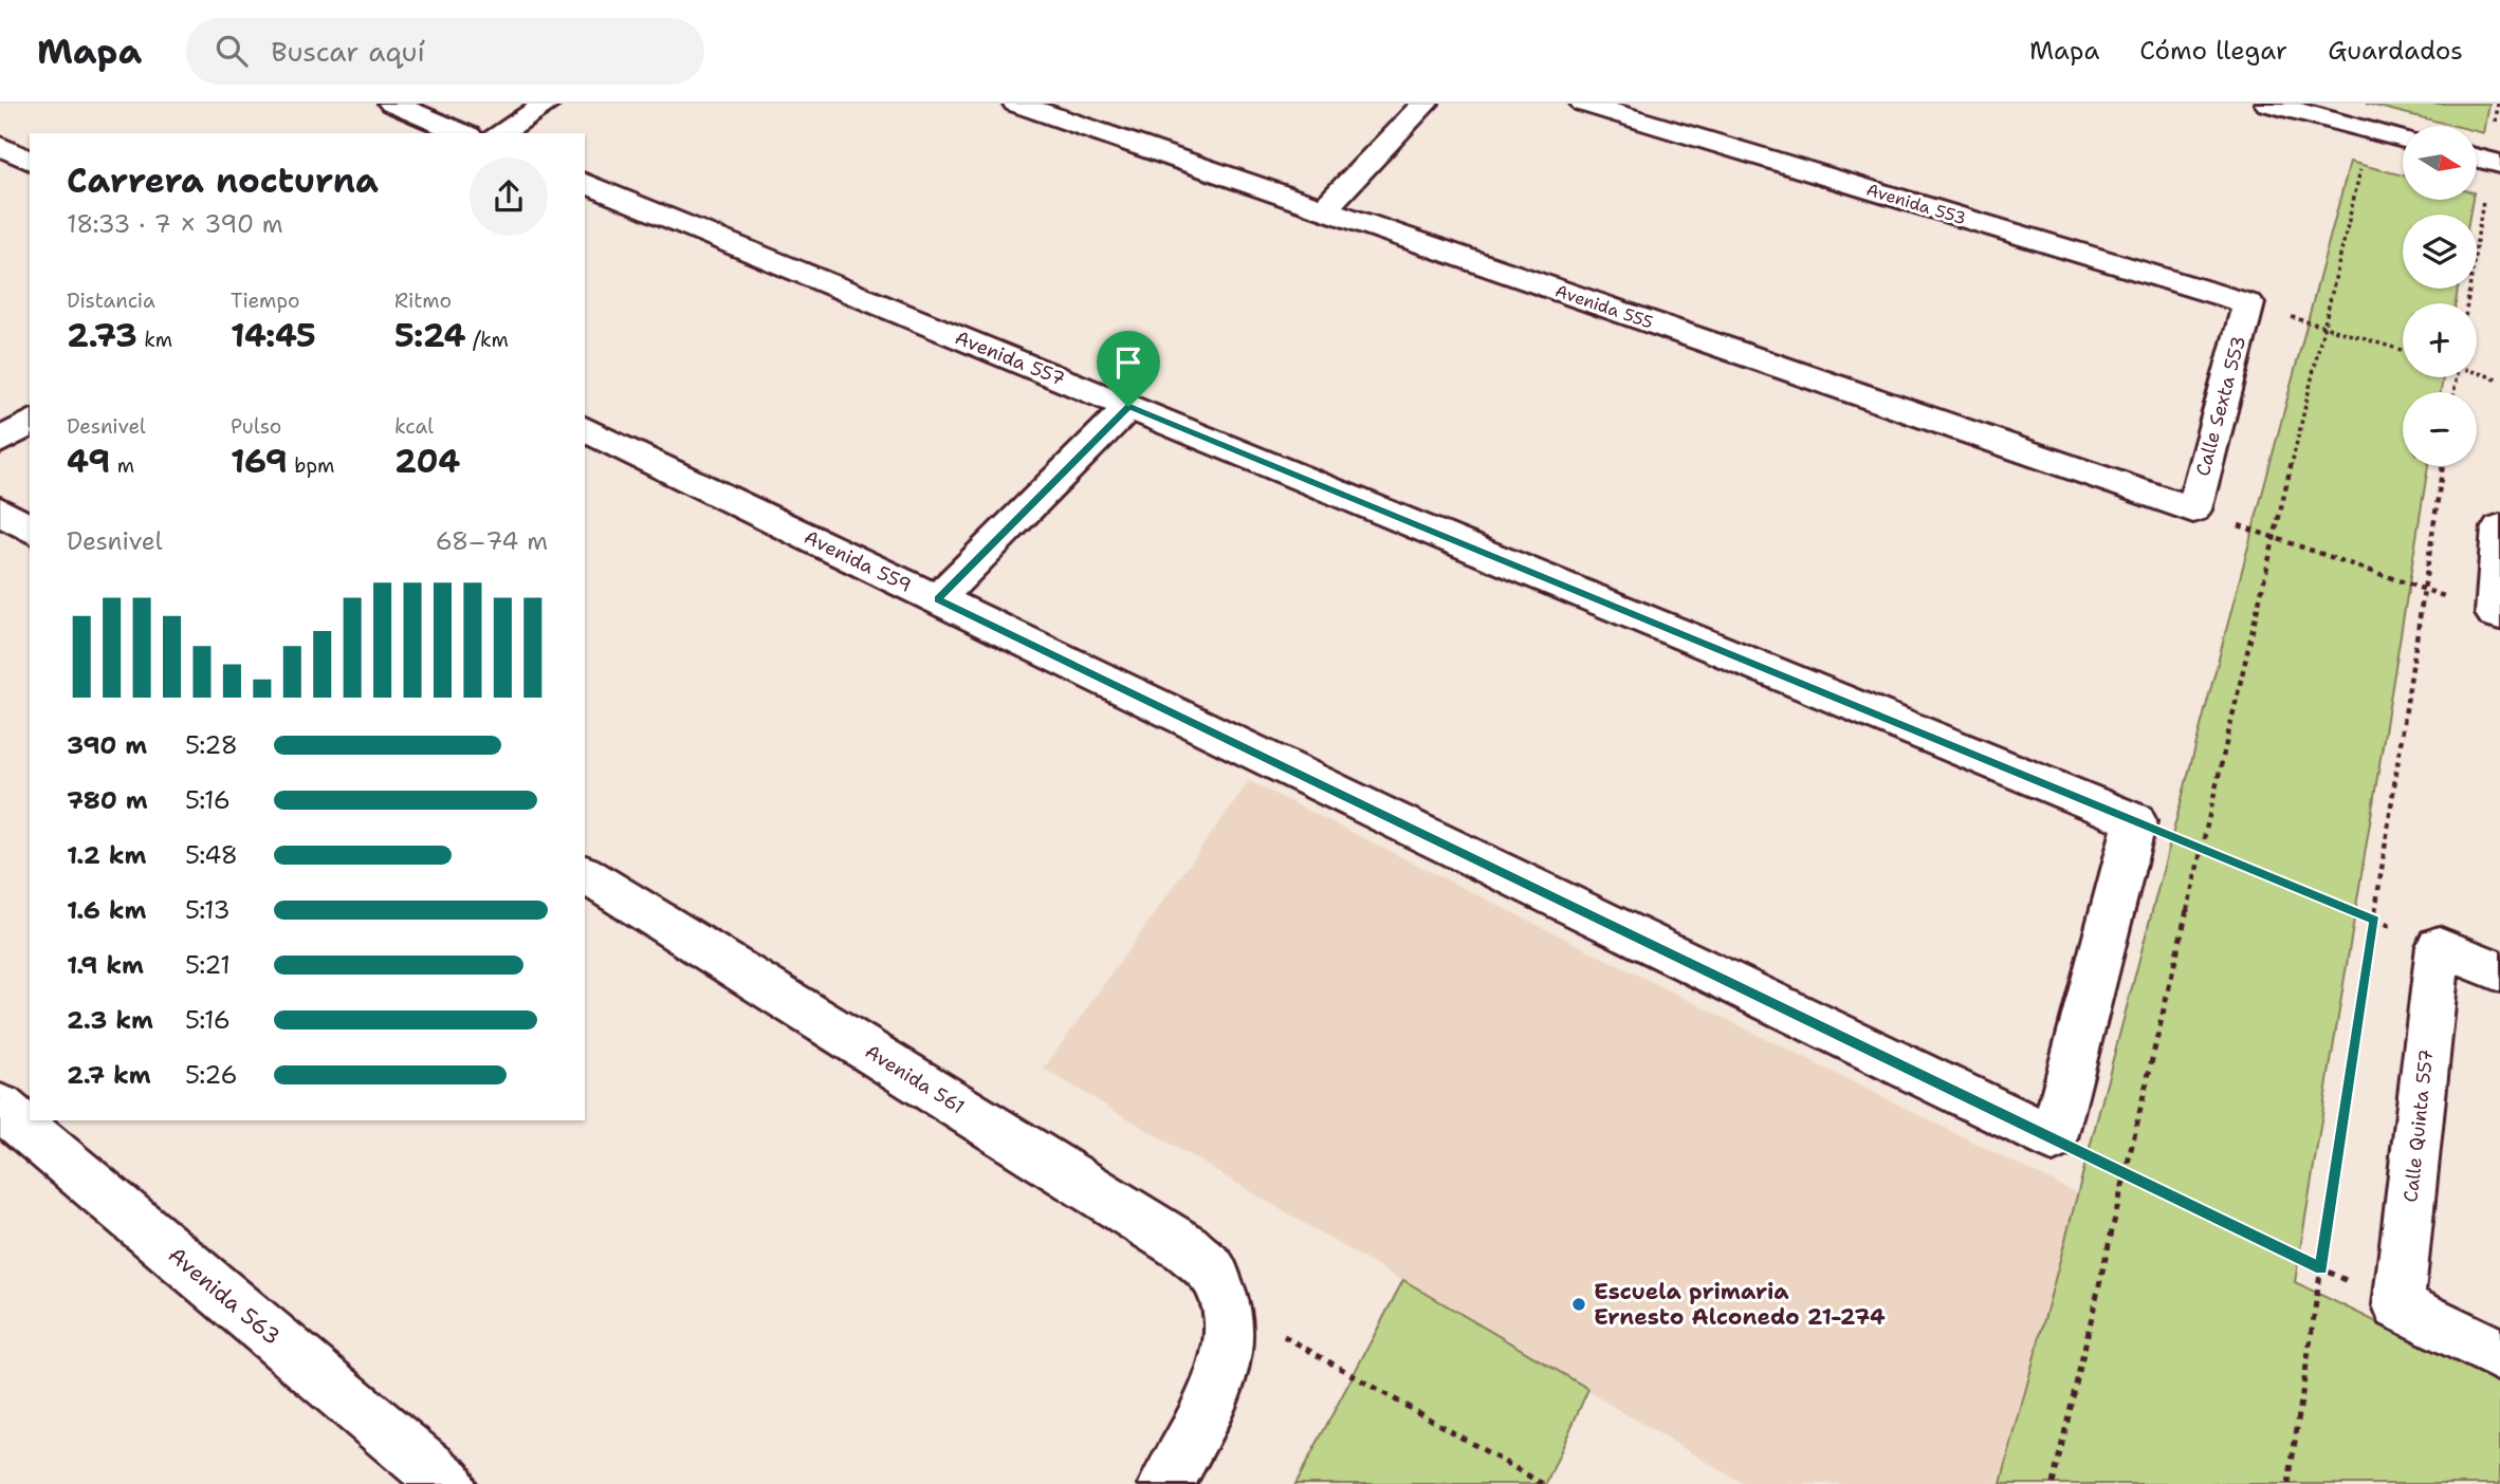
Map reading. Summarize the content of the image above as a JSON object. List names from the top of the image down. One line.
{"streets":{"street":["Avenida 553","Avenida 555","Avenida 557","Calle Sexta 553","Avenida 559","Avenida 561","Calle Quinta 557","Avenida 563"]},"crossings":[["Avenida 553","Calle Sexta 553"],["Avenida 555","Calle Sexta 553"]],"places":["Escuela primaria Ernesto Alconedo 21-274"],"north":"right","page":{"header":"Mapa","search":"Buscar aquí","nav":["Mapa","Cómo llegar","Guardados"],"map_buttons":["+","−"],"heading":["Carrera nocturna","18:33 · 7 × 390 m"],"stats":[["Distancia","2.73 km"],["Tiempo","14:45"],["Ritmo","5:24 /km"],["Desnivel","49 m"],["Pulso","169 bpm"],["kcal","204"]],"chart":["Desnivel","68–74 m"],"list":[{"name":"390 m","note":"5:28"},{"name":"780 m","note":"5:16"},{"name":"1.2 km","note":"5:48"},{"name":"1.6 km","note":"5:13"},{"name":"1.9 km","note":"5:21"},{"name":"2.3 km","note":"5:16"},{"name":"2.7 km","note":"5:26"}]}}
